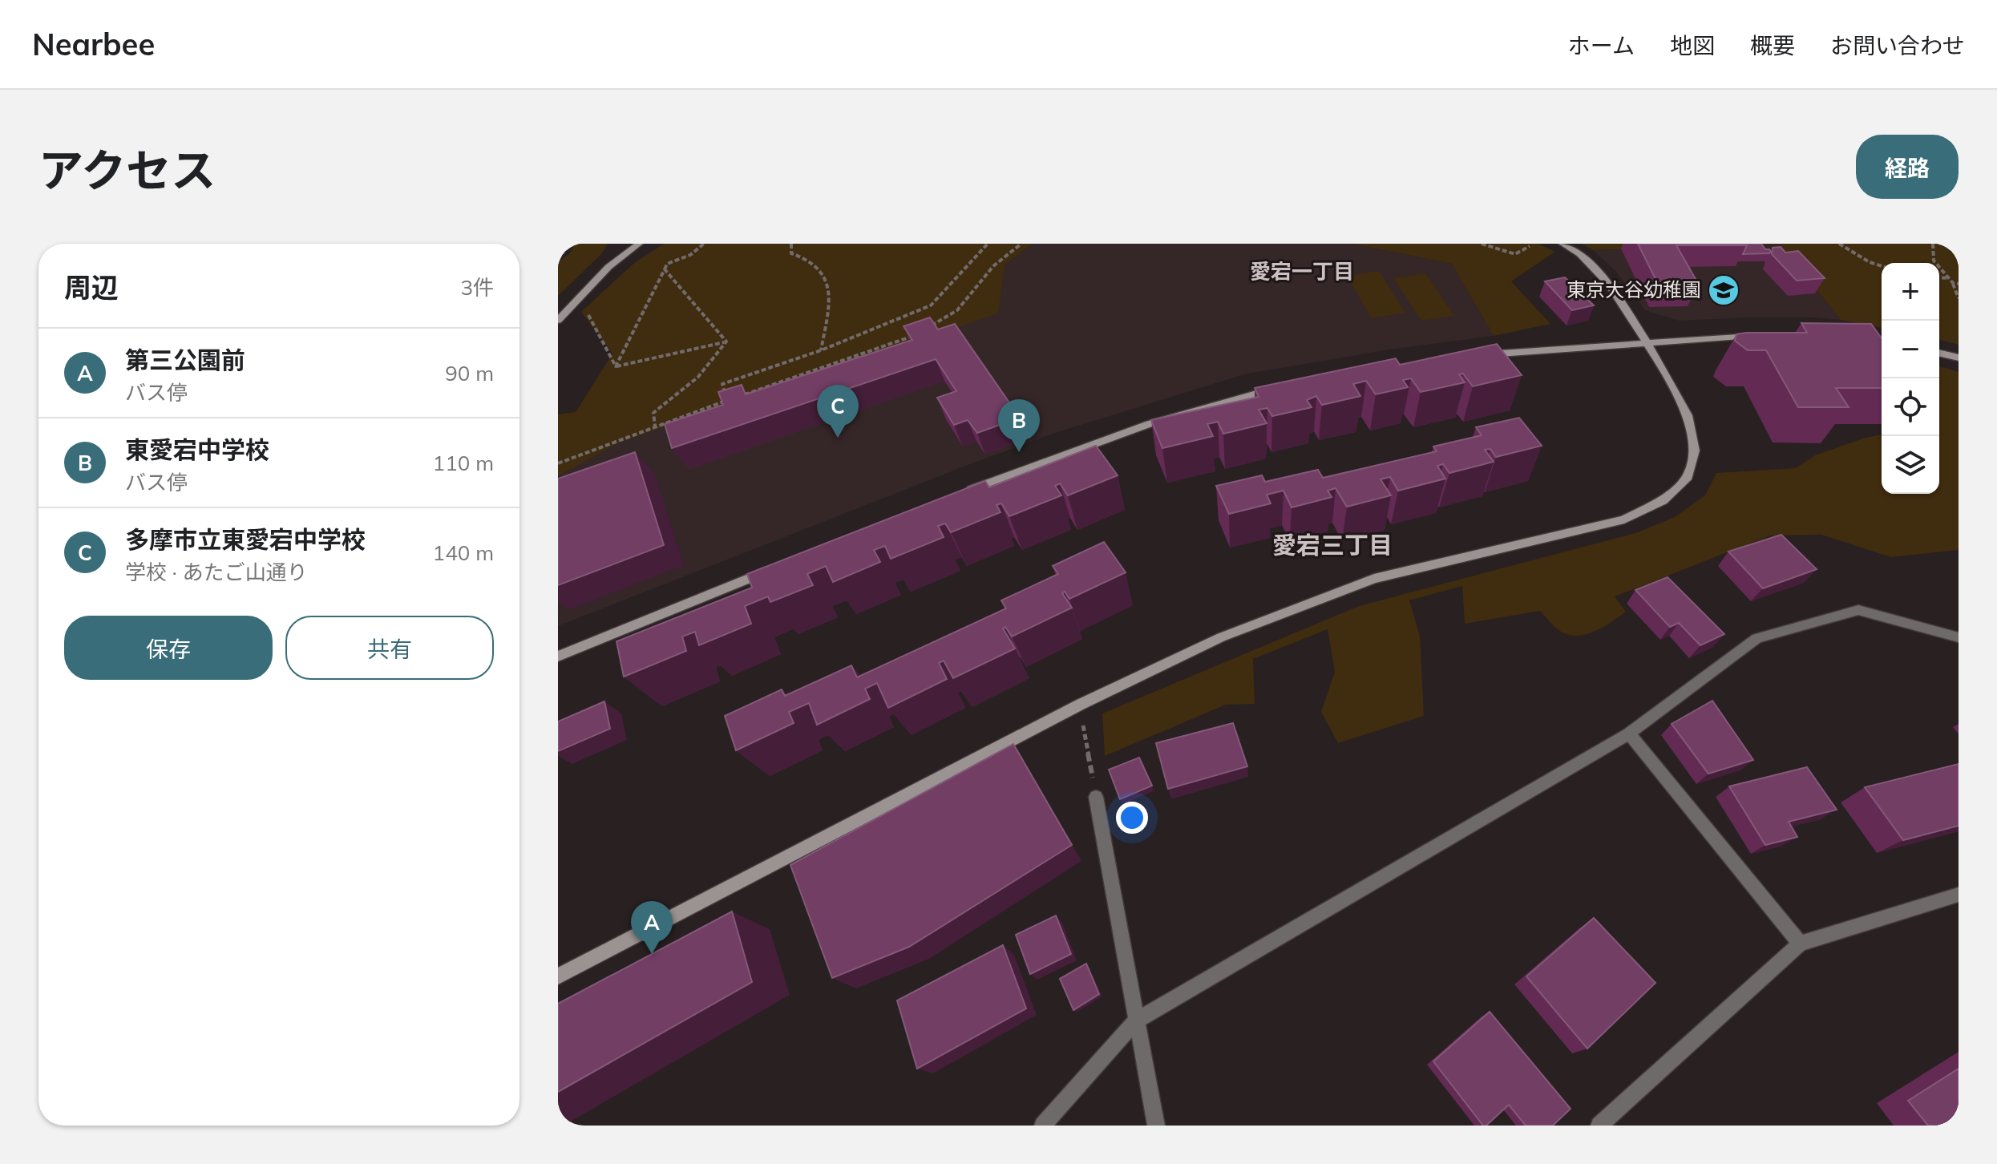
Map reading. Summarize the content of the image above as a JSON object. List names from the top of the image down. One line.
{"districts":["愛宕一丁目","愛宕三丁目"],"places":{"school or university":["東京大谷幼稚園"]},"page":{"header":"Nearbee","nav":["ホーム","地図","概要","お問い合わせ"],"title":"アクセス","buttons":["経路",["保存","共有"]],"heading":["周辺","3件"],"map_buttons":["+","−"],"list":[{"mark":"A","name":"第三公園前","note":"バス停","value":"90 m"},{"mark":"B","name":"東愛宕中学校","note":"バス停","value":"110 m"},{"mark":"C","name":"多摩市立東愛宕中学校","note":"学校 · あたご山通り","value":"140 m"}],"pins":["C","B","A"]}}
